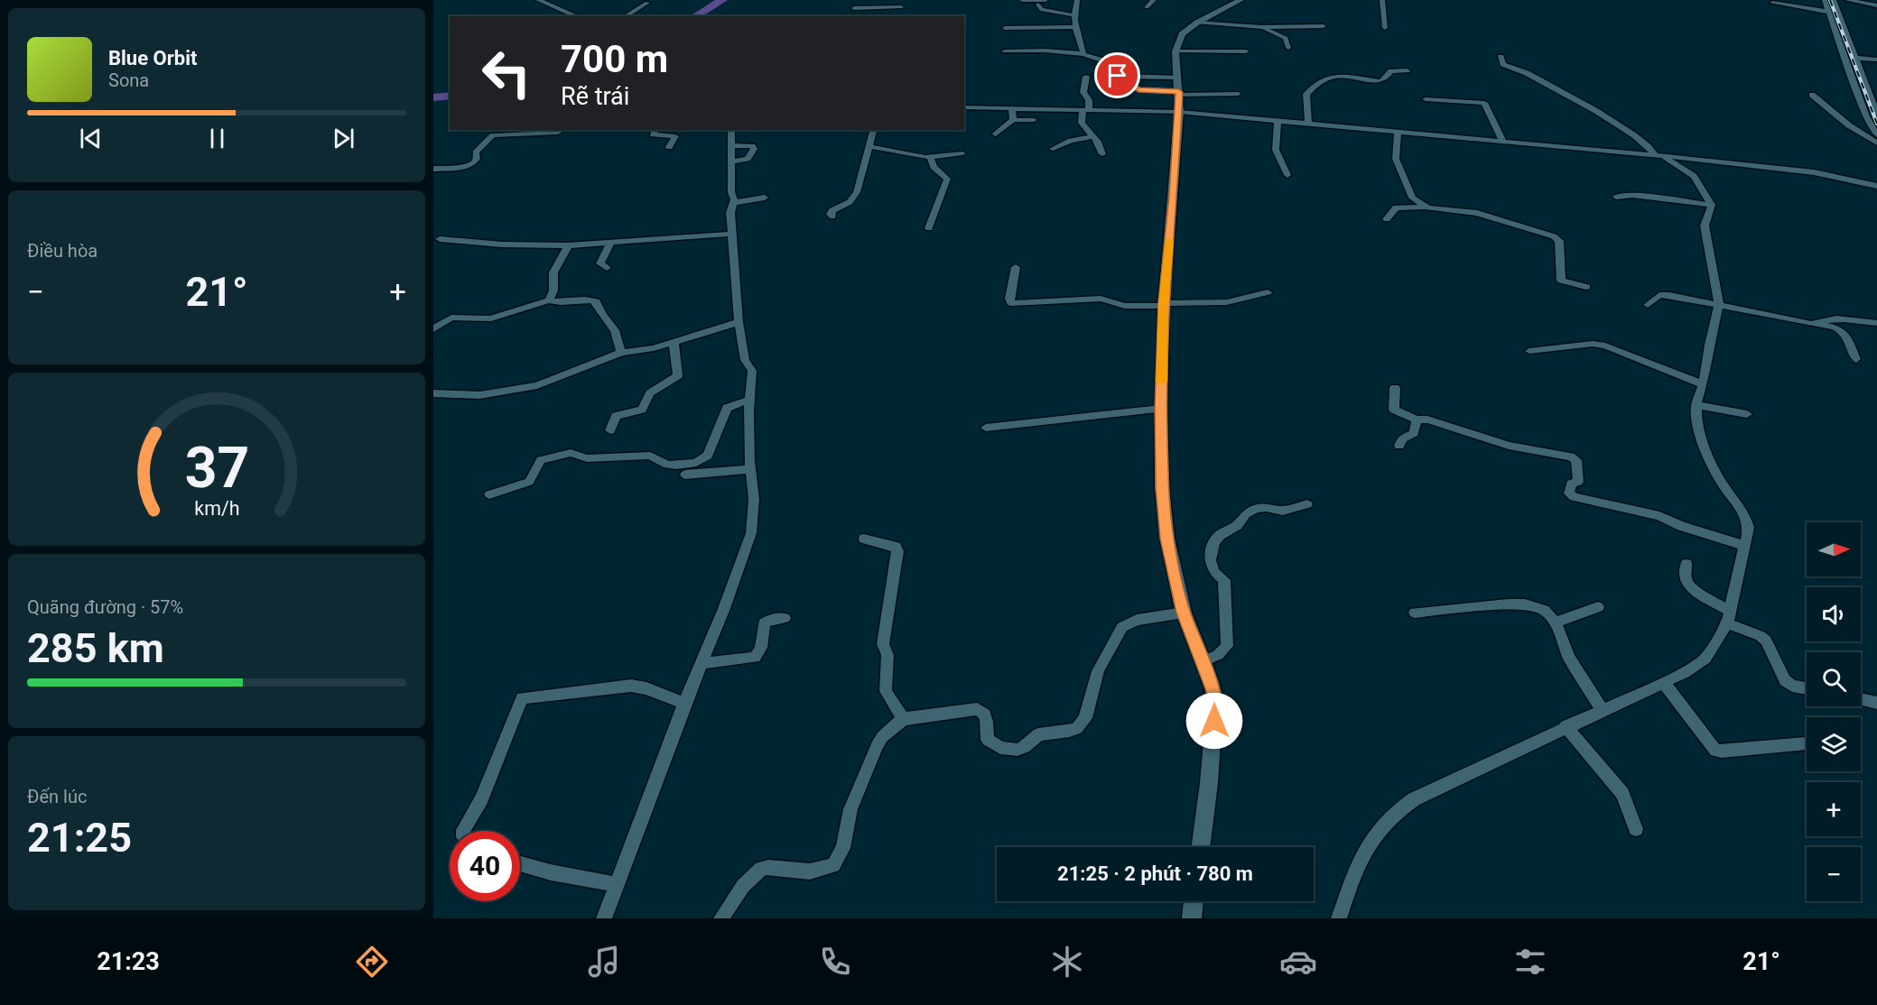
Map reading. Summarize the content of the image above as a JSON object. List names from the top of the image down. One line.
{"north":"right","page":{"turn":["700 m","Rẽ trái"],"song":["Blue Orbit","Sona"],"tile":["Điều hòa",["Quãng đường · 57%","285 km"],["Đến lúc","21:25"]],"heat":["−","21°","+"],"map_buttons":["+","−"],"limit":"40","trip":"21:25 · 2 phút · 780 m","tabs":["21:23","21°"],"gauge":["37","km/h"]}}
